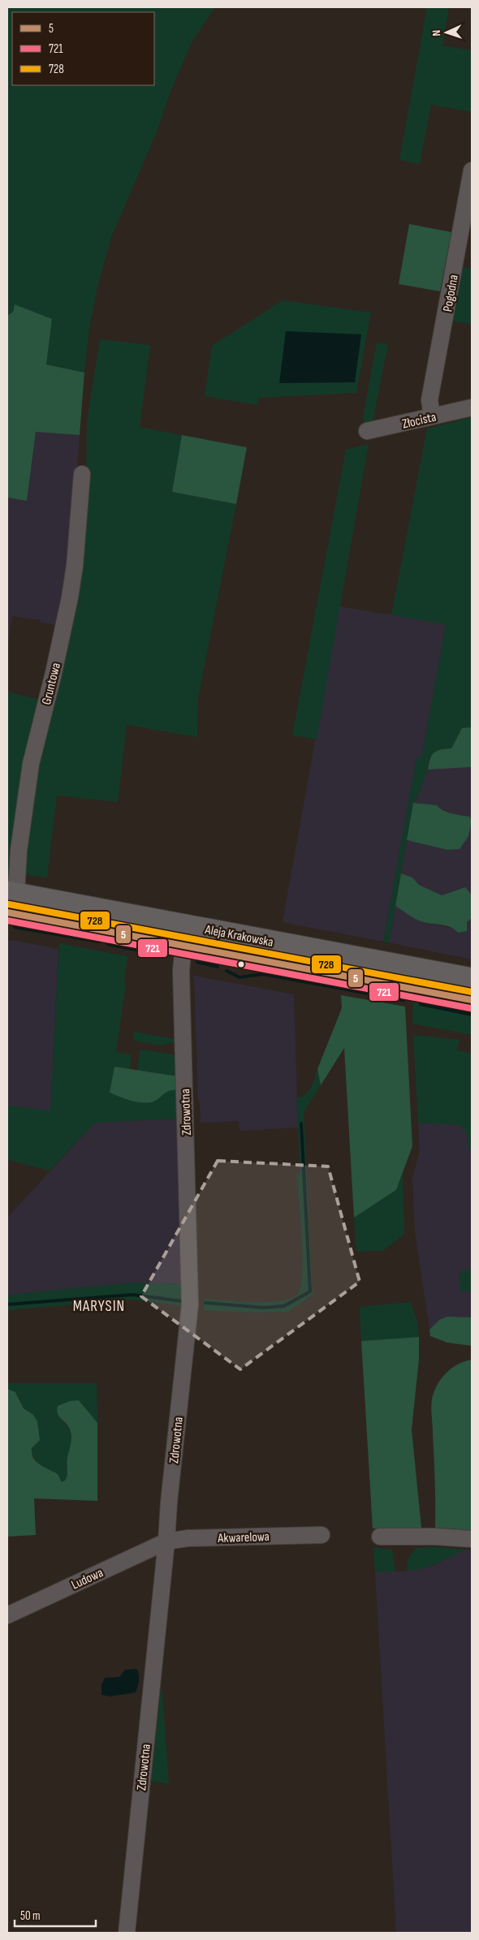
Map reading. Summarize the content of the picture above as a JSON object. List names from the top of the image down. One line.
{"streets":{"main road":["Aleja Krakowska"],"street":["Pogodna","Złocista","Gruntowa","Zdrowotna","Akwarelowa","Ludowa"]},"crossings":[["Pogodna","Złocista"],["Gruntowa","Aleja Krakowska"],["Aleja Krakowska","Zdrowotna"],["Zdrowotna","Akwarelowa"],["Zdrowotna","Ludowa"],["Akwarelowa","Ludowa"]],"districts":["MARYSIN"],"lines":["transit line 728","transit line 5","transit line 721"],"legend":["5","721","728"],"scale_bar":"50 m","north":"left"}
